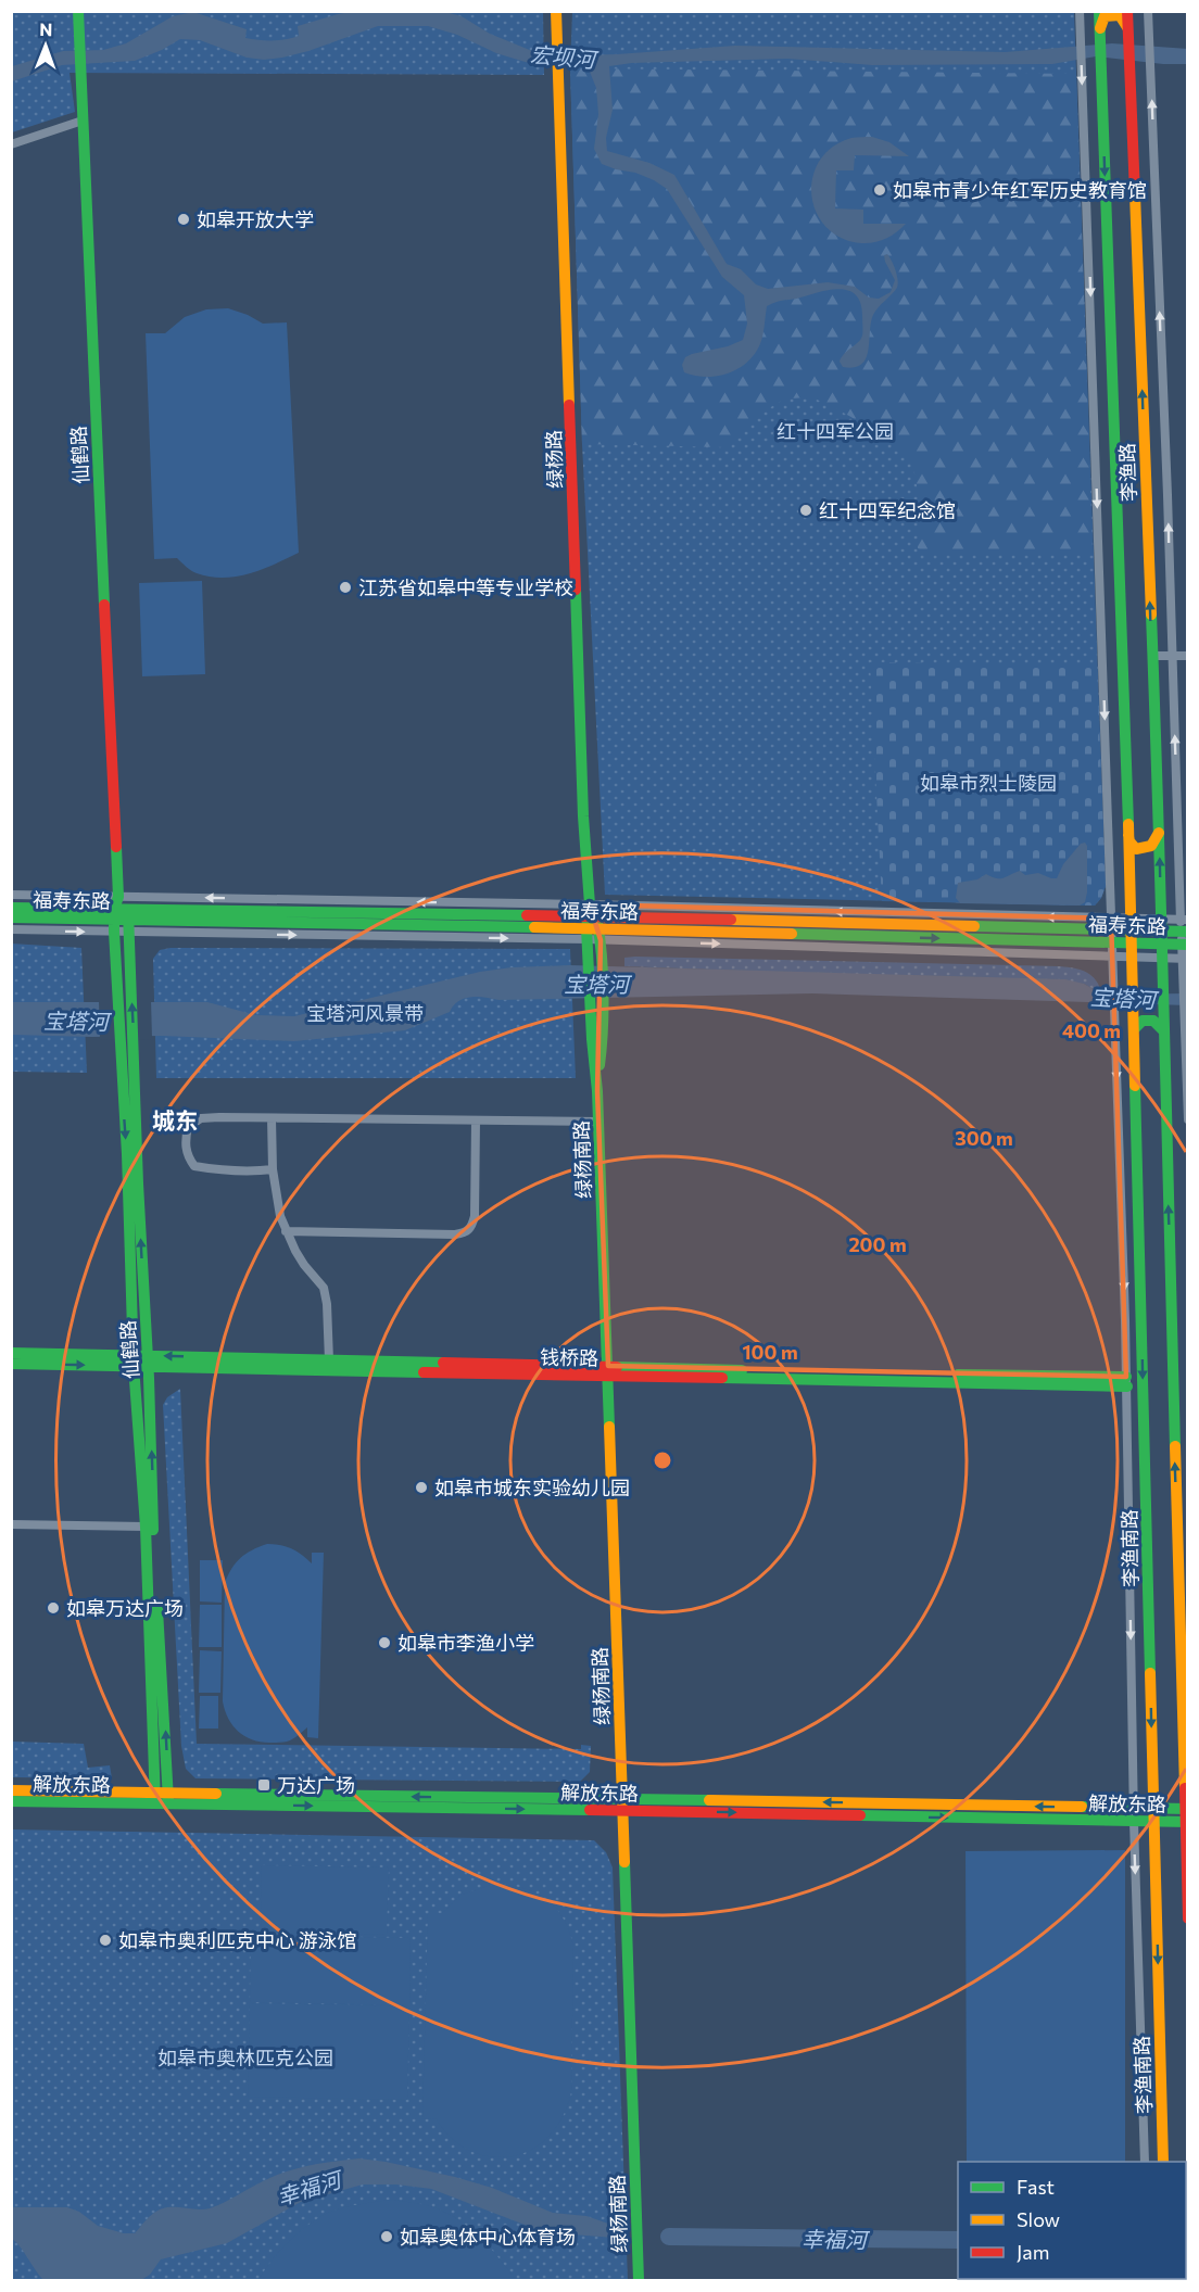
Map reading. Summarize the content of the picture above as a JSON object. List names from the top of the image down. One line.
{"streets":{"street":["仙鹤路","绿杨路","李渔路","福寿东路","绿杨南路","钱桥路","李渔南路","解放东路"]},"crossings":[["仙鹤路","福寿东路"],["仙鹤路","钱桥路"],["仙鹤路","解放东路"],["绿杨路","福寿东路"],["绿杨路","绿杨南路"],["李渔路","福寿东路"],["李渔路","李渔南路"],["福寿东路","绿杨南路"],["福寿东路","李渔南路"],["绿杨南路","钱桥路"],["绿杨南路","解放东路"],["李渔南路","解放东路"]],"districts":["城东"],"water":["宏坝河","宝塔河","幸福河"],"parks":["红十四军公园","如皋市烈士陵园","宝塔河风景带","如皋市奥林匹克公园"],"places":{"other":["如皋市青少年红军历史教育馆","如皋开放大学","红十四军纪念馆","江苏省如皋中等专业学校","如皋市城东实验幼儿园","如皋万达广场","如皋市李渔小学","如皋市奥利匹克中心 游泳馆","如皋奥体中心体育场"],"transit":["万达广场"]},"legend":["Fast","Slow","Jam"],"north":"top","rings":["400 m","300 m","200 m","100 m"]}
